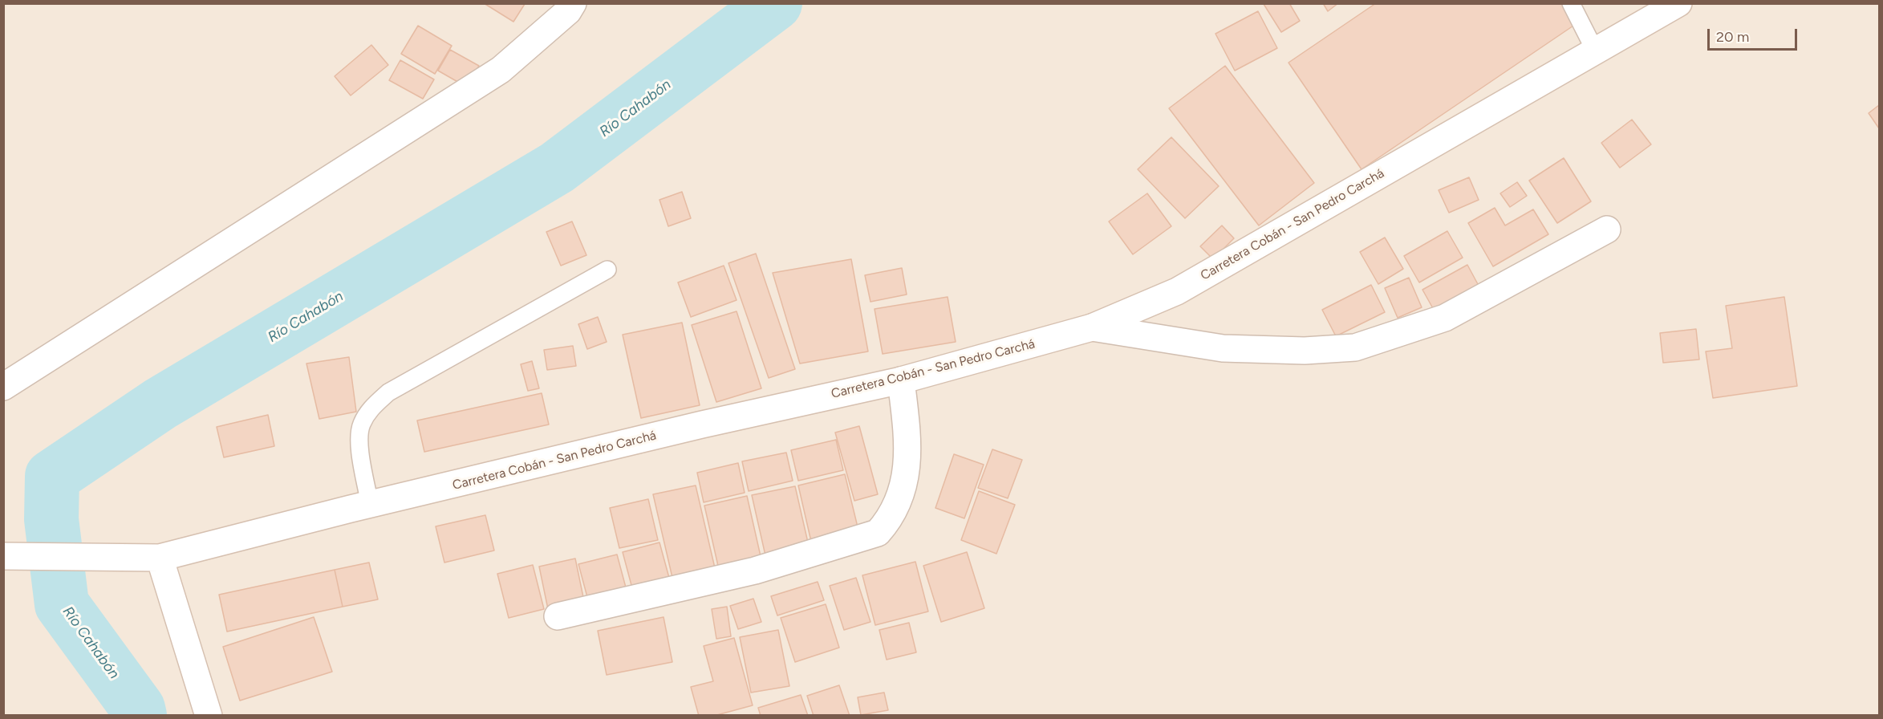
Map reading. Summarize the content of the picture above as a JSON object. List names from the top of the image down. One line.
{"streets":{"main road":["Carretera Cobán - San Pedro Carchá"]},"water":["Río Cahabón"],"scale_bar":"20 m"}
